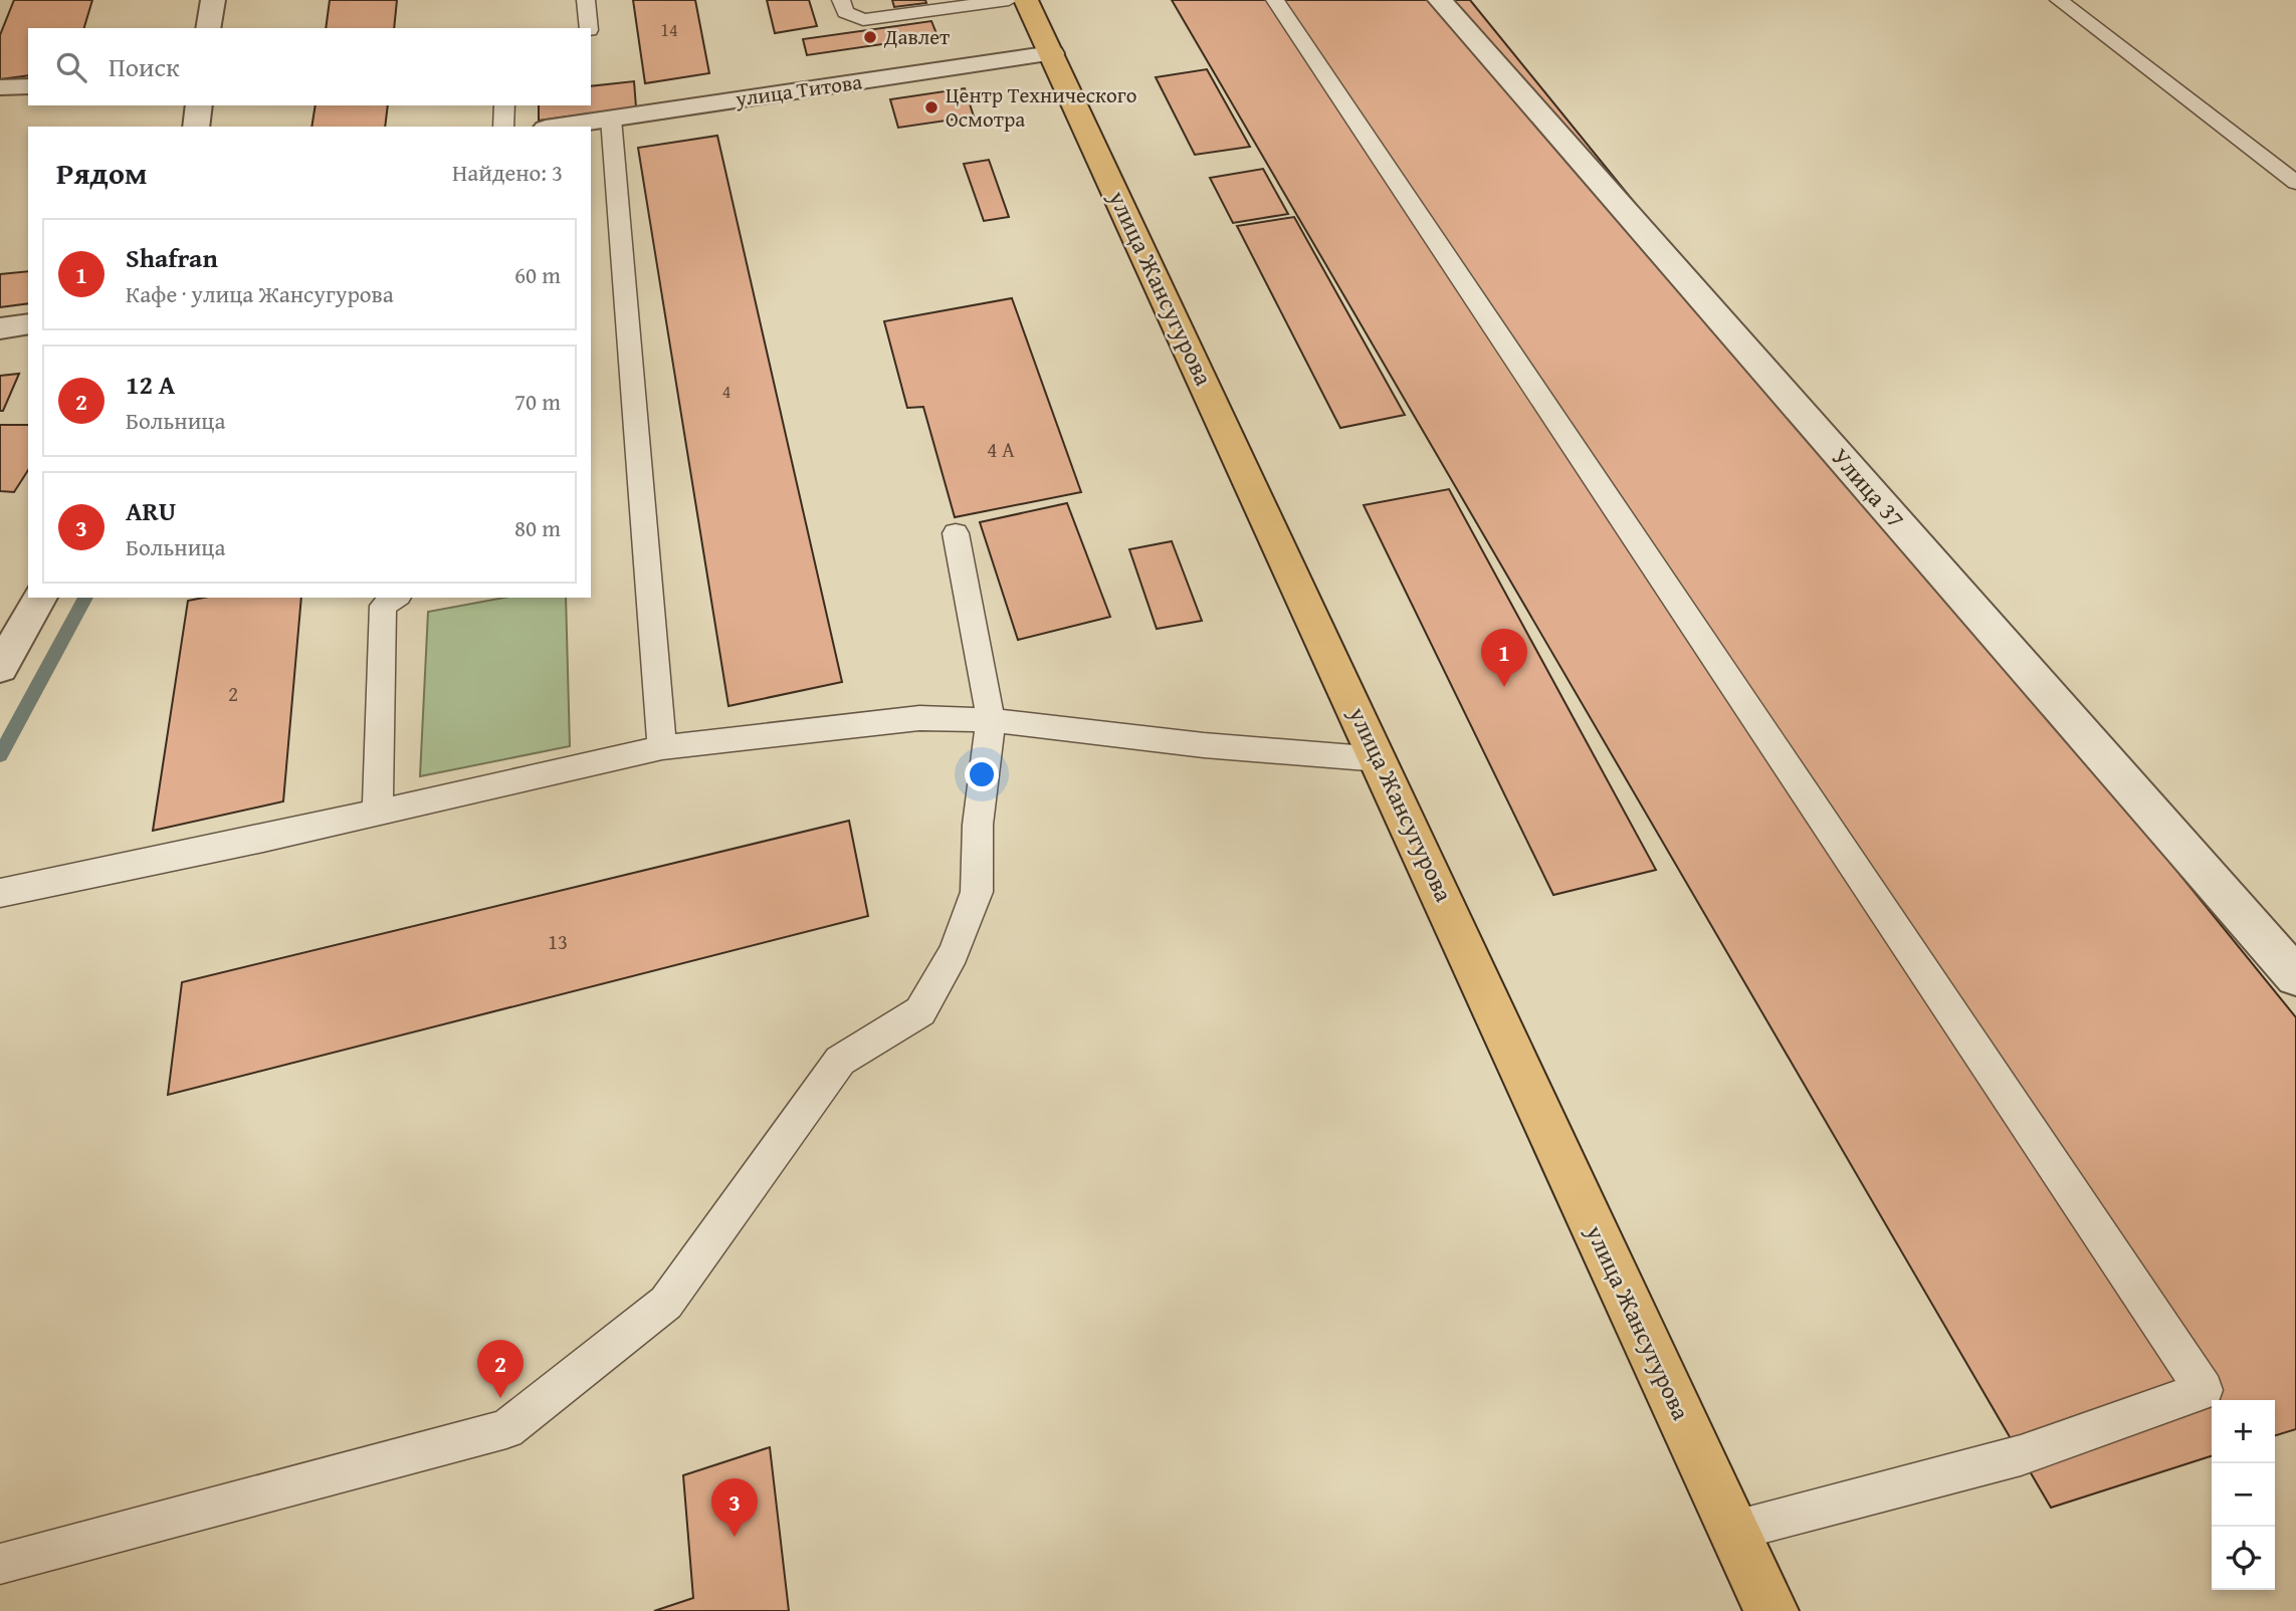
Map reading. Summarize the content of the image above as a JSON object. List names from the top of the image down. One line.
{"streets":{"main road":["улица Жансугурова"],"street":["улица Титова","Улица 37"]},"crossings":[["улица Титова","улица Жансугурова"]],"places":["Давлет","Центр Технического Осмотра"],"house_numbers":["14","4","4 А","2","13"],"page":{"search":"Поиск","heading":["Рядом","Найдено: 3"],"list":[{"mark":"1","name":"Shafran","note":"Кафе · улица Жансугурова","value":"60 m"},{"mark":"2","name":"12 А","note":"Больница","value":"70 m"},{"mark":"3","name":"ARU","note":"Больница","value":"80 m"}],"pins":["1","2","3"],"map_buttons":["+","−"]}}
